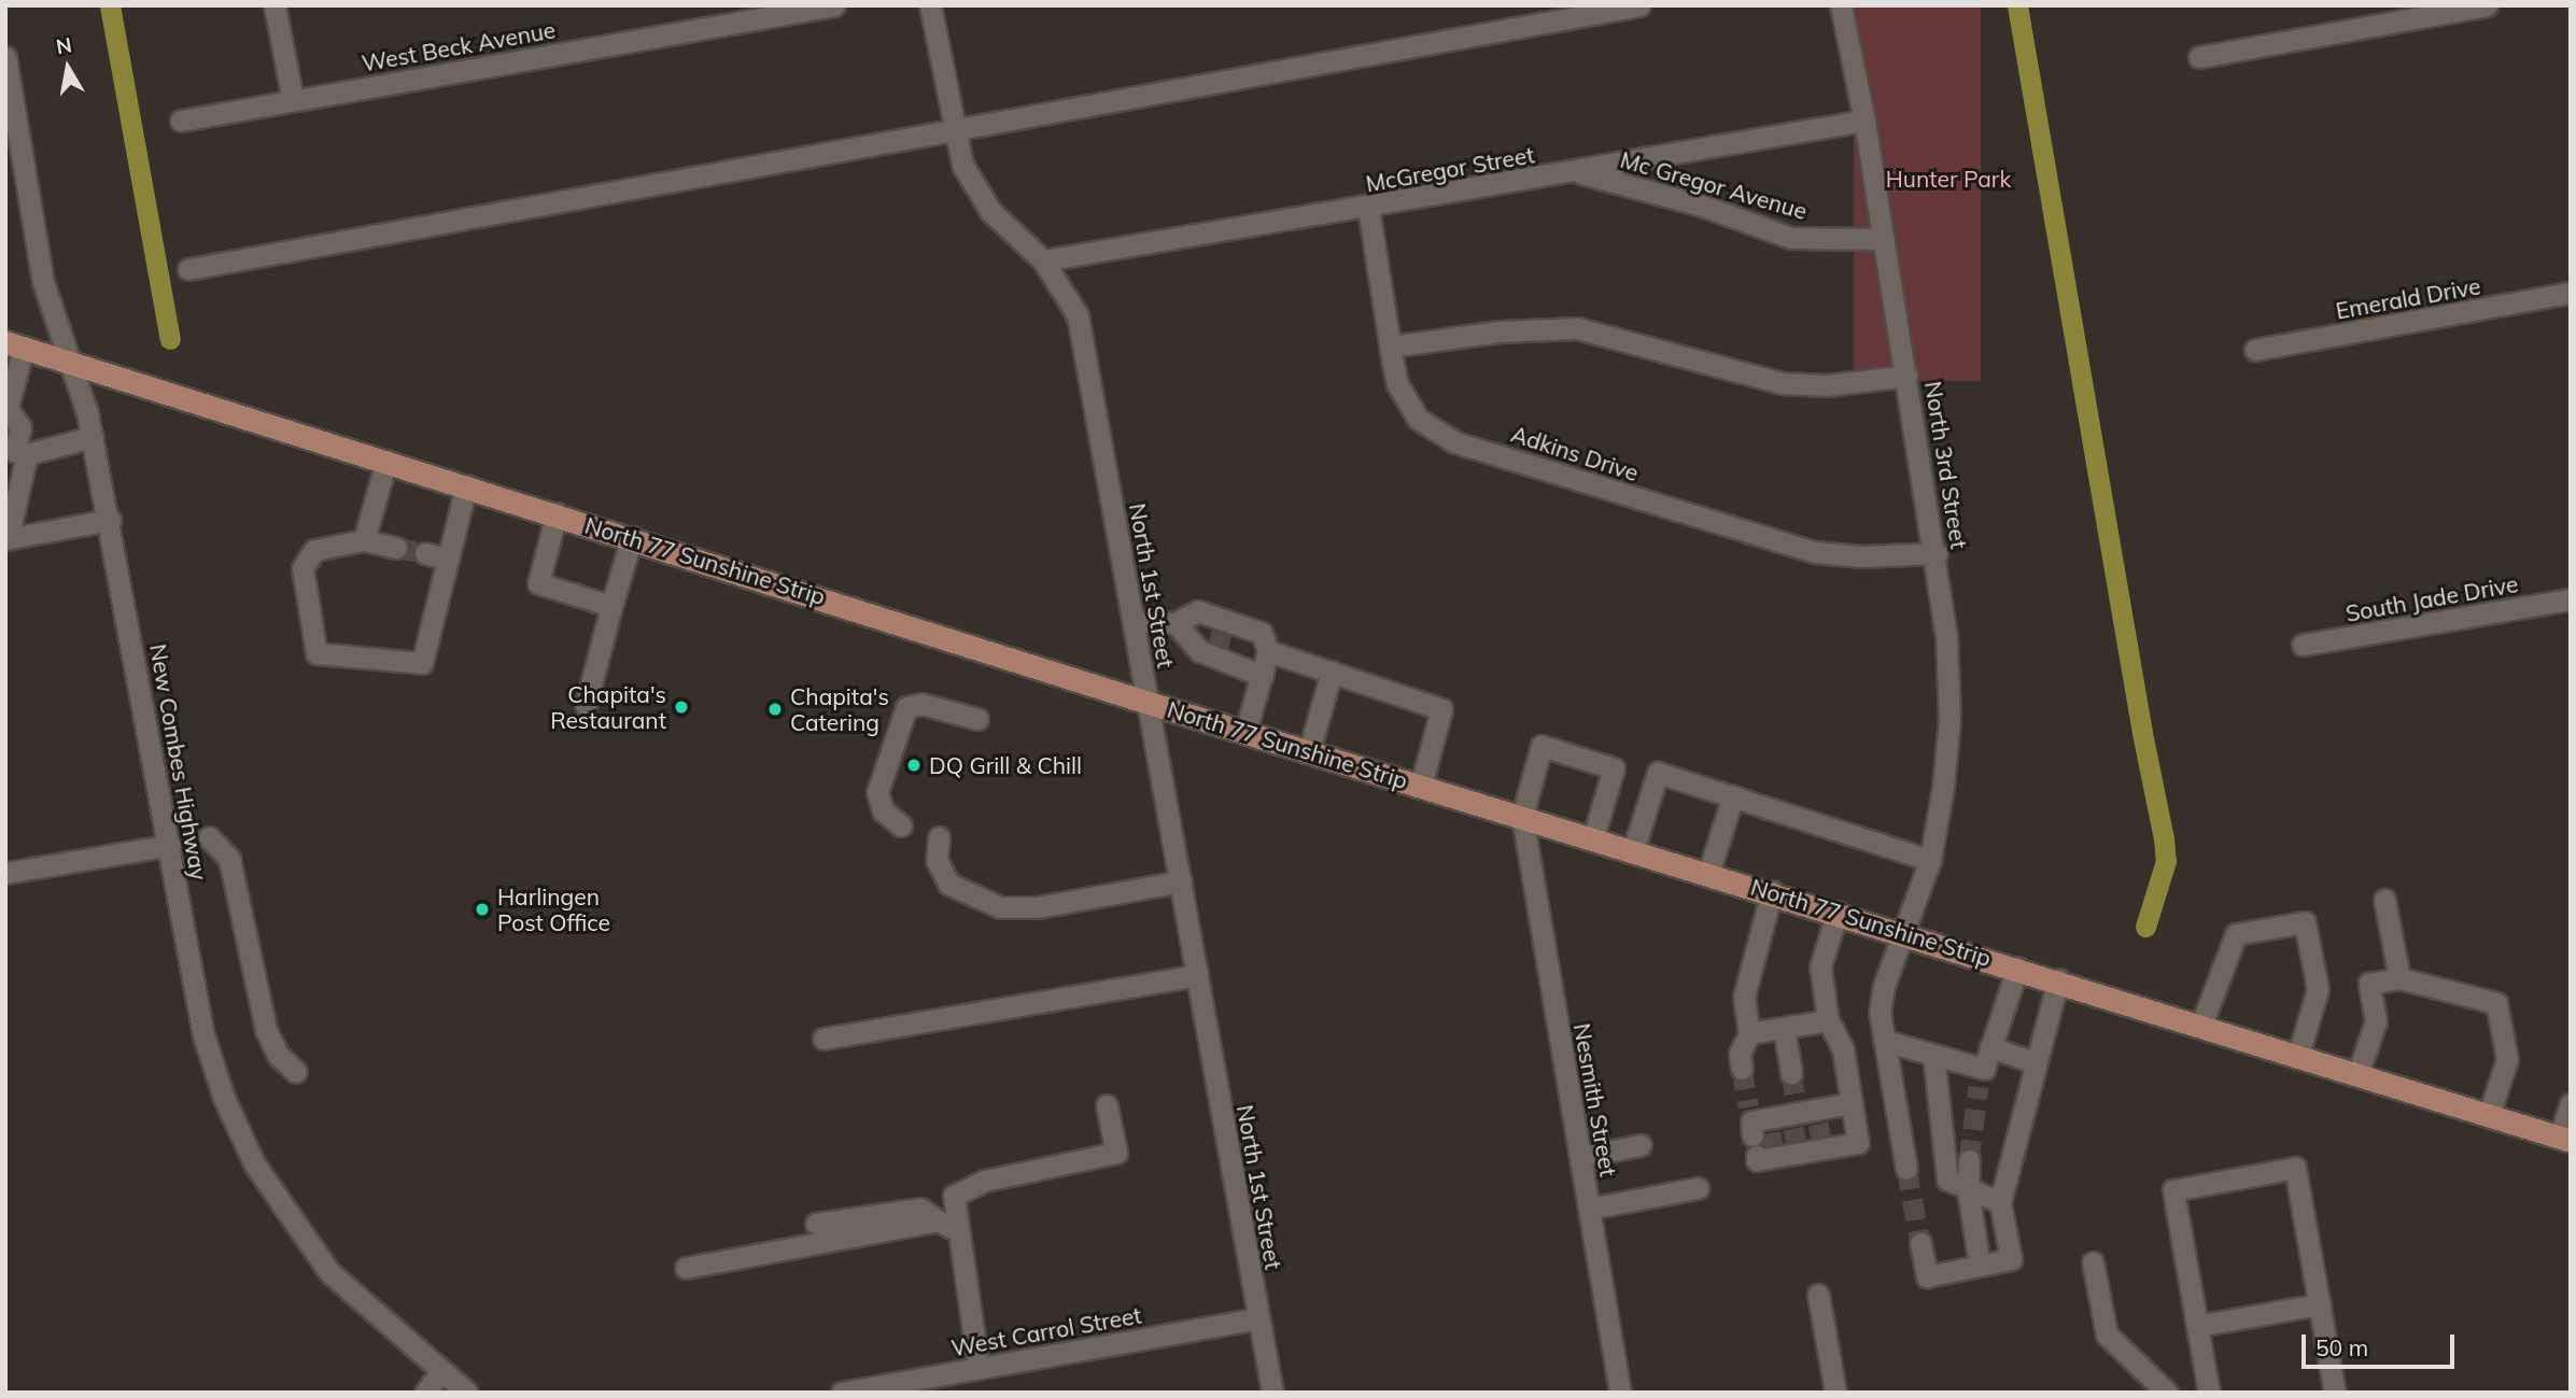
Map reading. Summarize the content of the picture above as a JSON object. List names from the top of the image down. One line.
{"streets":{"main road":["North 77 Sunshine Strip"],"street":["West Beck Avenue","McGregor Street","Mc Gregor Avenue","Emerald Drive","Adkins Drive","North 3rd Street","North 1st Street","South Jade Drive","New Combes Highway","Nesmith Street","West Carrol Street"]},"crossings":[["McGregor Street","Mc Gregor Avenue"],["McGregor Street","Adkins Drive"],["McGregor Street","North 3rd Street"],["McGregor Street","North 1st Street"],["Mc Gregor Avenue","North 3rd Street"],["Adkins Drive","North 3rd Street"],["North 3rd Street","North 77 Sunshine Strip"],["North 77 Sunshine Strip","North 1st Street"],["North 77 Sunshine Strip","New Combes Highway"],["North 77 Sunshine Strip","Nesmith Street"],["North 1st Street","West Carrol Street"]],"parks":["Hunter Park"],"places":["Chapita's Restaurant","Chapita's Catering","DQ Grill & Chill","Harlingen Post Office"],"scale_bar":"50 m","north":"top"}
